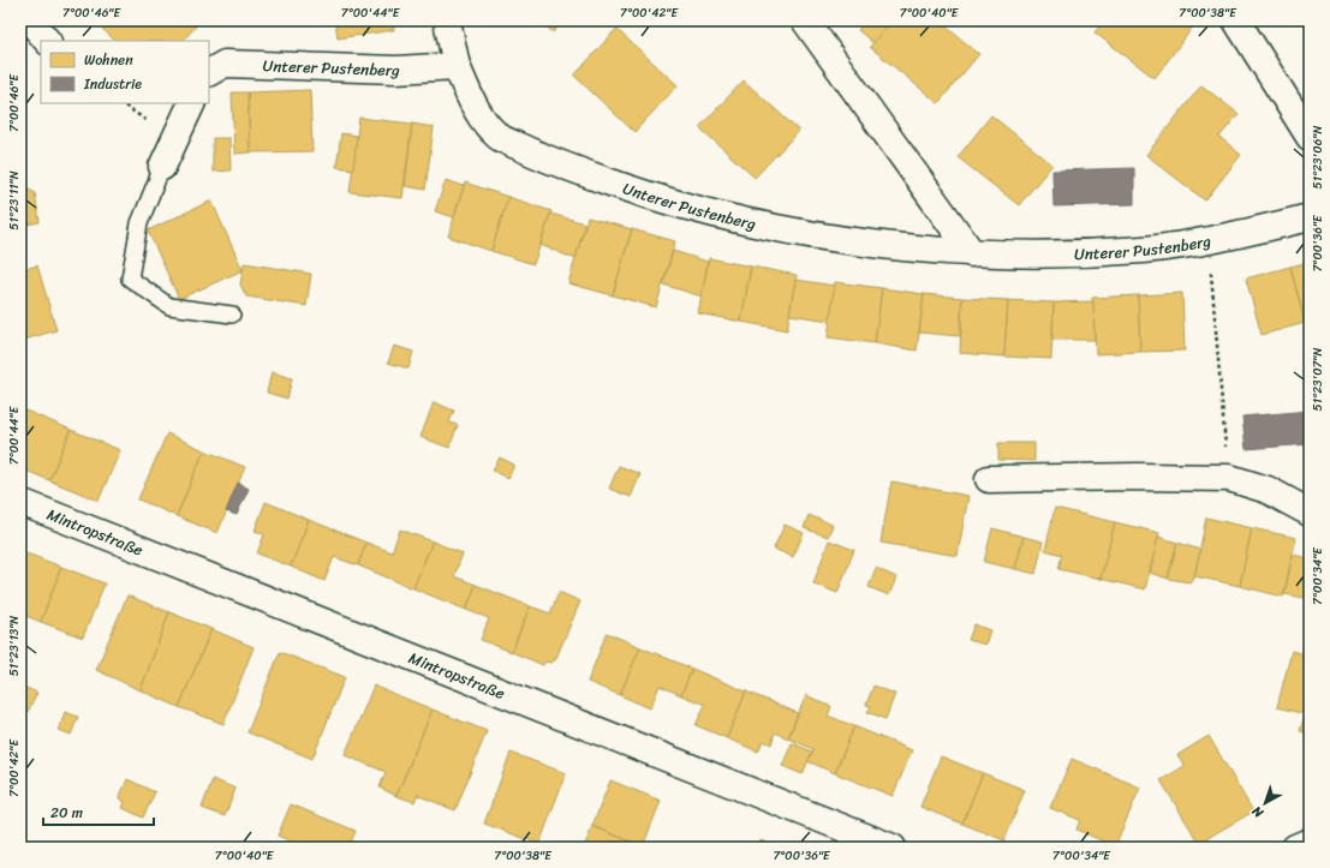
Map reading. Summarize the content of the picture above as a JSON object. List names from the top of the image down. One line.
{"streets":{"street":["Unterer Pustenberg","Mintropstraße"]},"legend":["Wohnen","Industrie"],"scale_bar":"20 m","north":"bottom left","coordinates":["7°00'46\"E","7°00'44\"E","7°00'42\"E","7°00'40\"E","7°00'38\"E","51°23'06\"N","51°23'11\"N","7°00'36\"E","51°23'07\"N","7°00'34\"E","51°23'13\"N"]}
